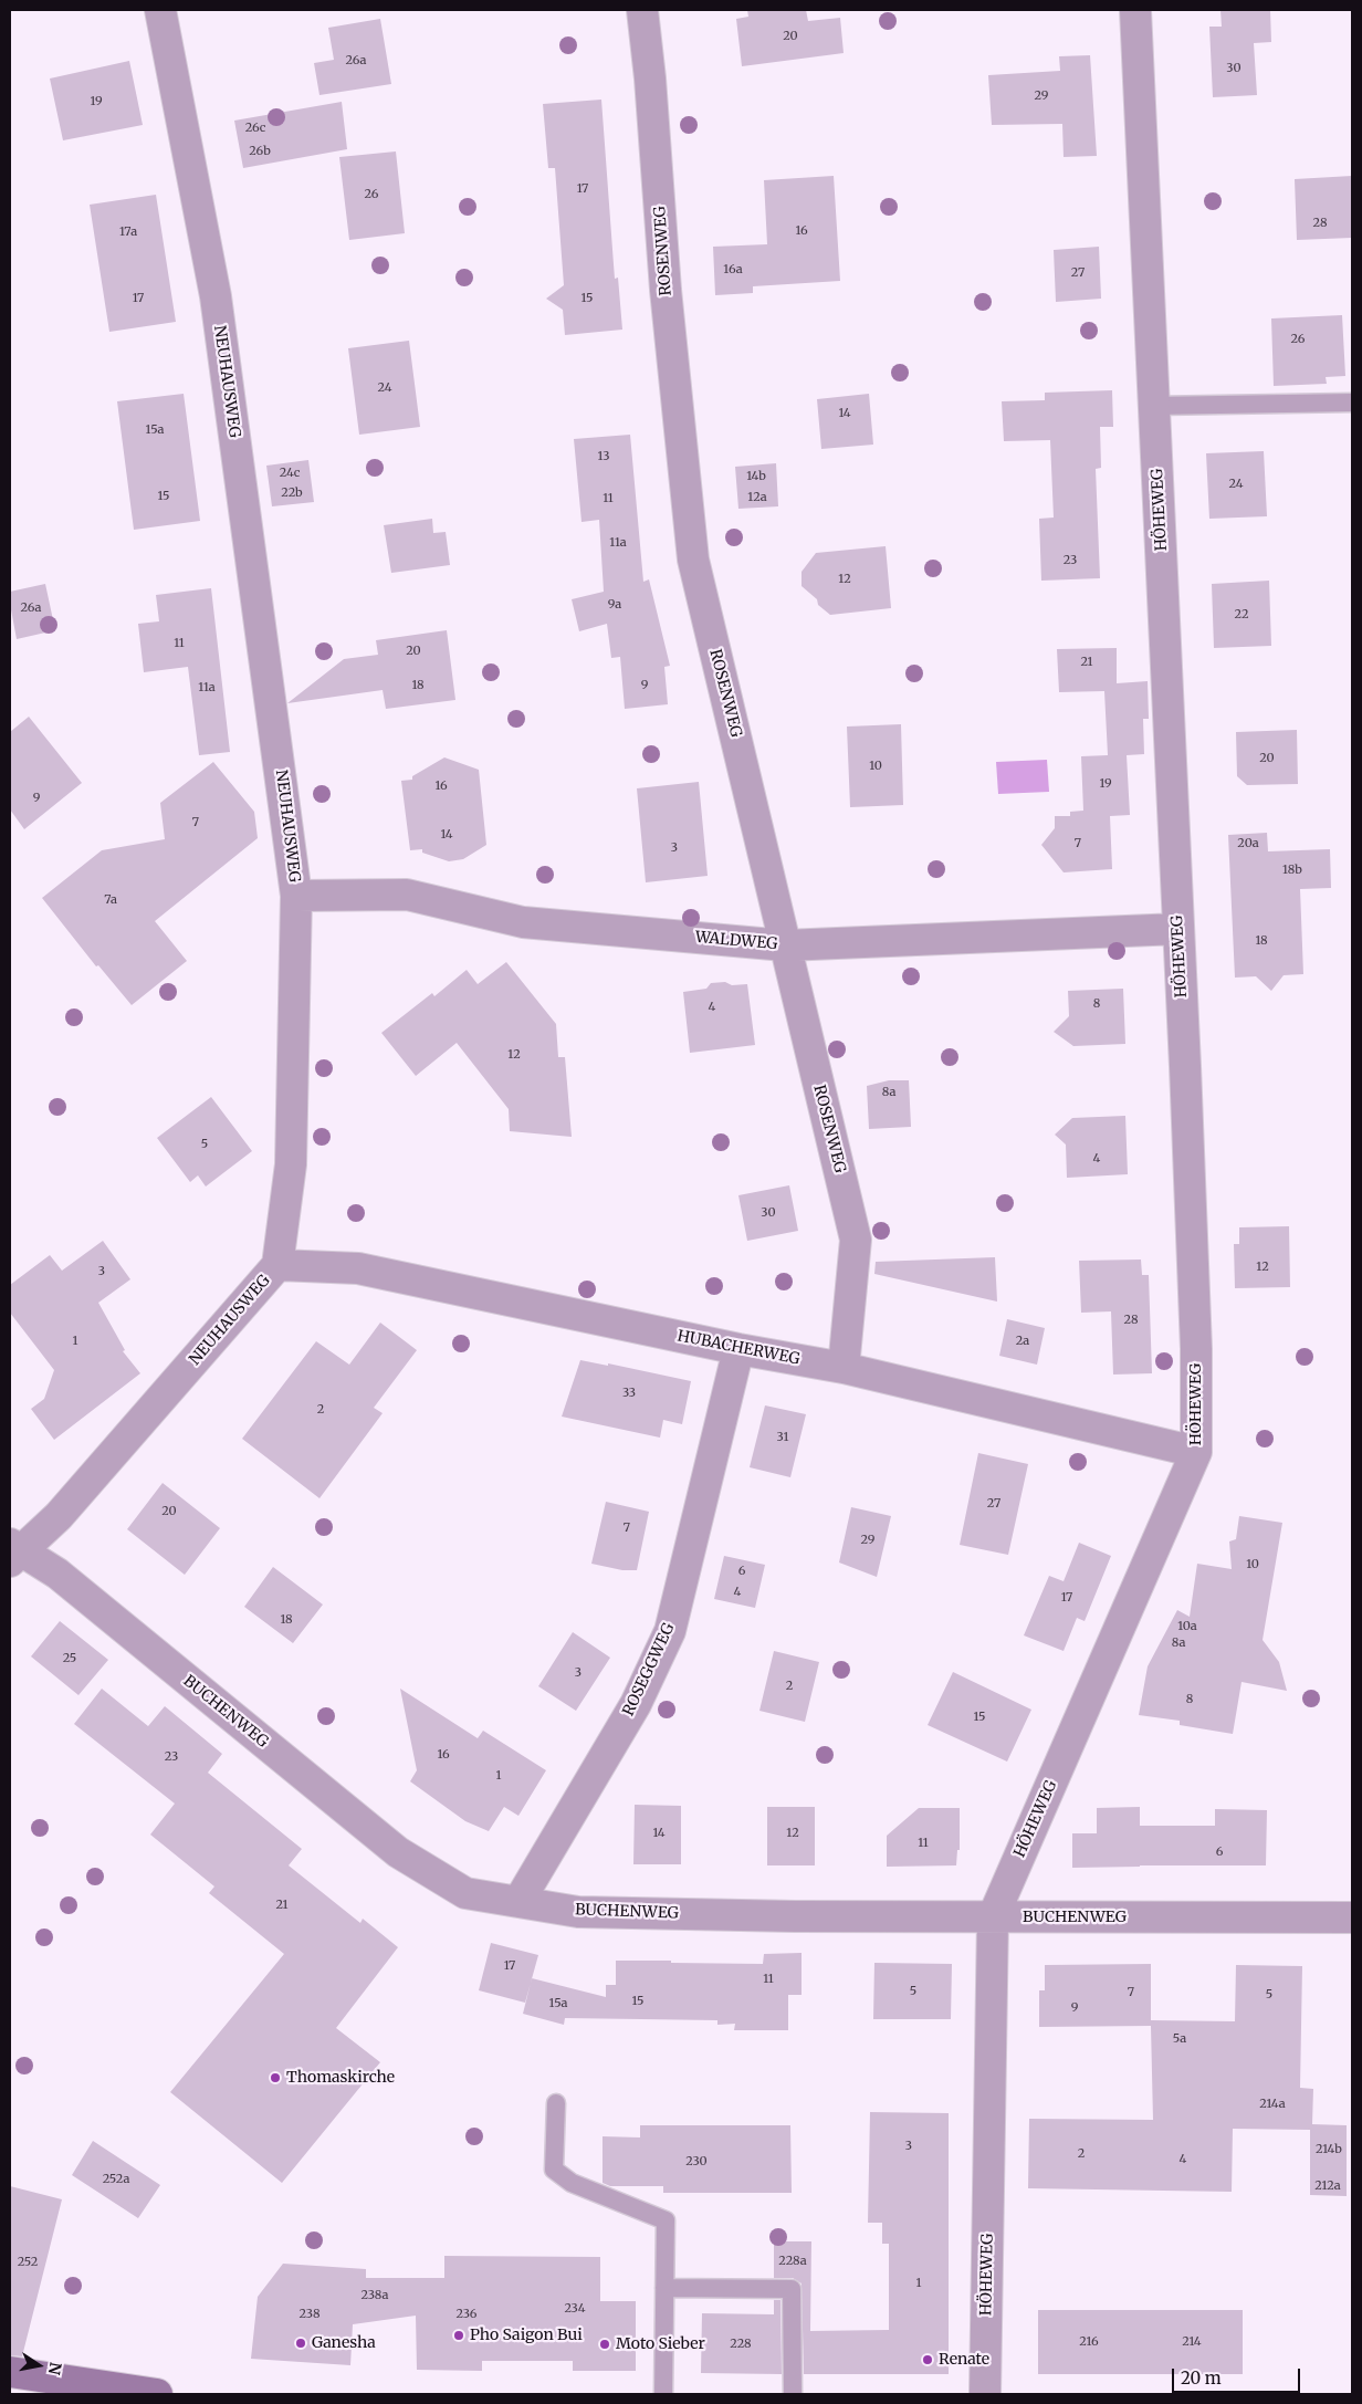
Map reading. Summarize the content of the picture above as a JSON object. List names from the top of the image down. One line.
{"streets":{"street":["ROSENWEG","NEUHAUSWEG","HÖHEWEG","WALDWEG","HUBACHERWEG","ROSEGGWEG","BUCHENWEG"]},"crossings":[["ROSENWEG","WALDWEG"],["ROSENWEG","HUBACHERWEG"],["NEUHAUSWEG","WALDWEG"],["NEUHAUSWEG","HUBACHERWEG"],["NEUHAUSWEG","BUCHENWEG"],["HÖHEWEG","WALDWEG"],["HÖHEWEG","HUBACHERWEG"],["HÖHEWEG","BUCHENWEG"],["HUBACHERWEG","ROSEGGWEG"],["ROSEGGWEG","BUCHENWEG"]],"places":["Thomaskirche","Pho Saigon Bui","Ganesha","Moto Sieber","Renate"],"house_numbers":["20","26a","30","29","19","26c","26b","17","26","28","16","17a","16a","27","17","15","26","24","14","15a","13","24c","14b","24","22b","15","12a","11","11a","23","12","9a","26a","22","11","20","21","18","9","11a","20","10","19","16","9","7","14","7","20a","3","18b","7a","18","8","4","12","8a","5","4","30","12","3","28","1","2a","33","2","31","27","20","7","29","10","6","4","17","18","10a","8a","25","3","2","8","15","16","23","1","14","12","11","6","21","17","11","5","7","5","15","15a","9","5a","214a","3","214b","2","4","230","252a","212a","228a","252","1","238a","234","238","236","216","214","228"],"scale_bar":"20 m","north":"right"}
